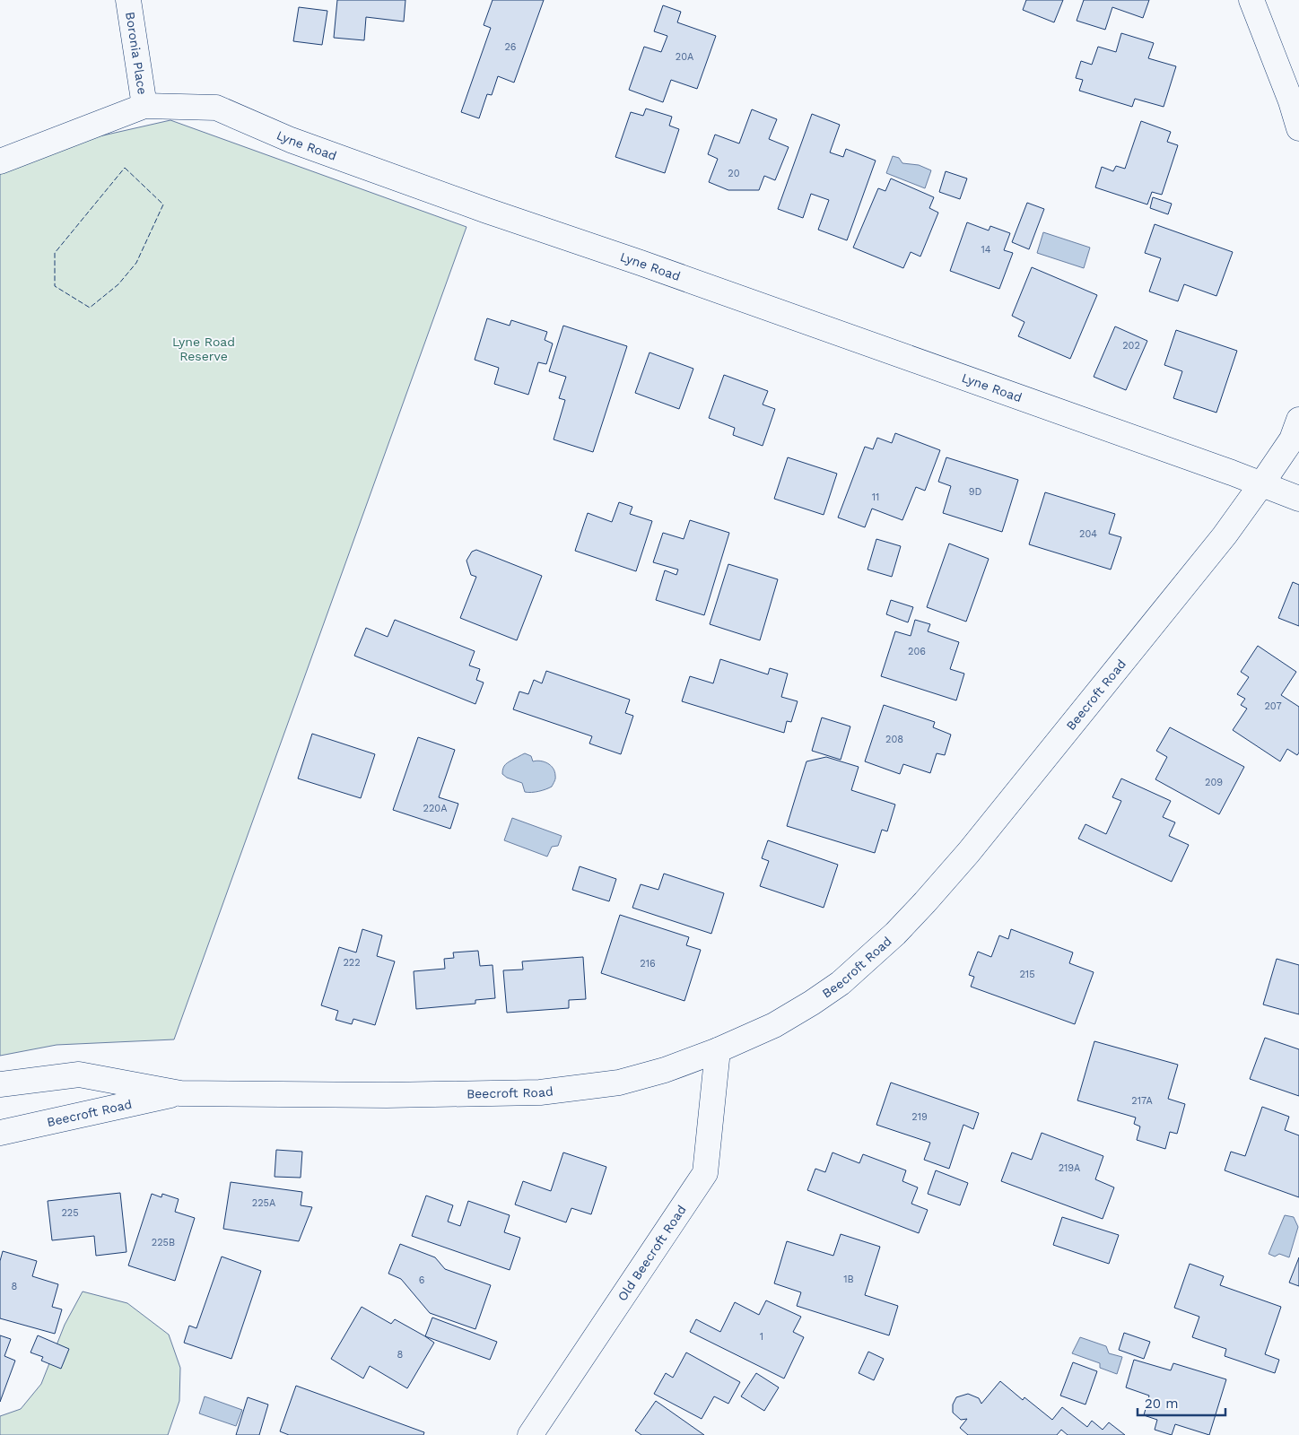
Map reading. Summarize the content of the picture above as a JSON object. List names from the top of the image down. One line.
{"streets":{"main road":["Boronia Place","Lyne Road","Beecroft Road","Old Beecroft Road"]},"crossings":[["Boronia Place","Lyne Road"],["Lyne Road","Beecroft Road"],["Beecroft Road","Old Beecroft Road"]],"parks":["Lyne Road Reserve"],"house_numbers":["26","20A","20","14","202","9D","11","204","206","207","208","209","220A","222","216","215","217A","219","219A","225A","225","225B","1B","6","8","1","8"],"scale_bar":"20 m"}
